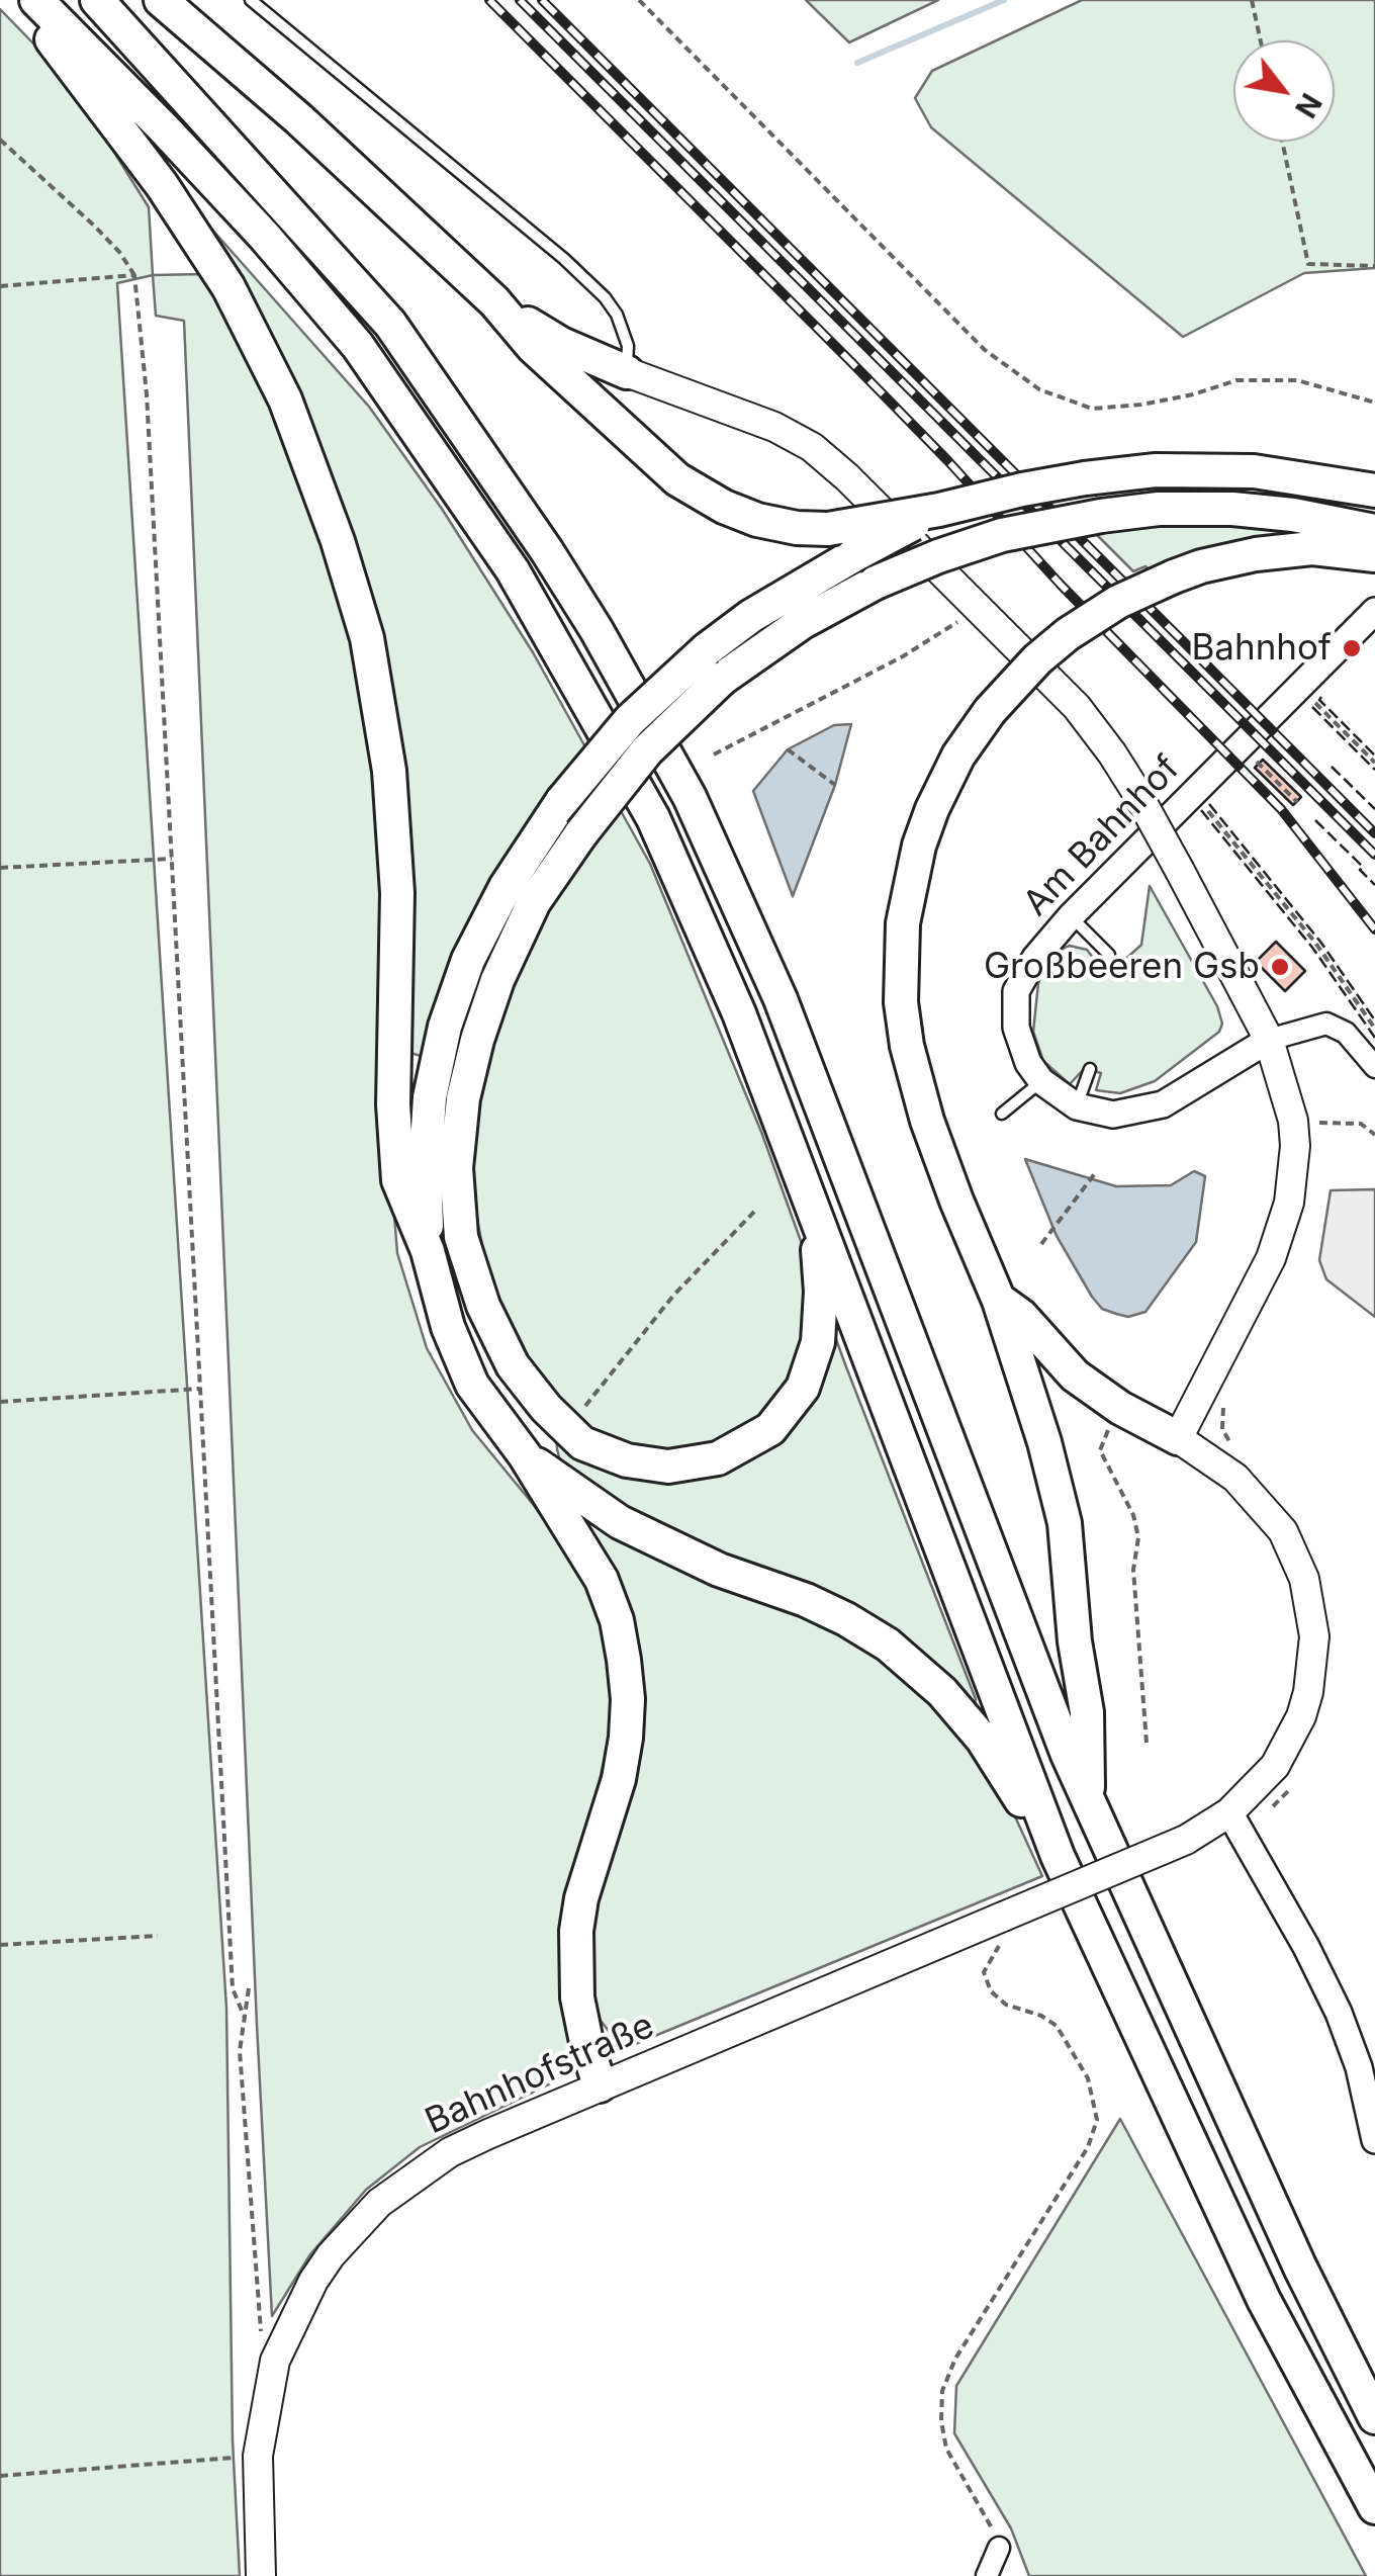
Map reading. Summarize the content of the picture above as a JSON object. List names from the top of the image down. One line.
{"streets":{"main road":["Bahnhofstraße"],"street":["Am Bahnhof"]},"places":["Bahnhof","Großbeeren Gsb"],"north":"bottom right"}
